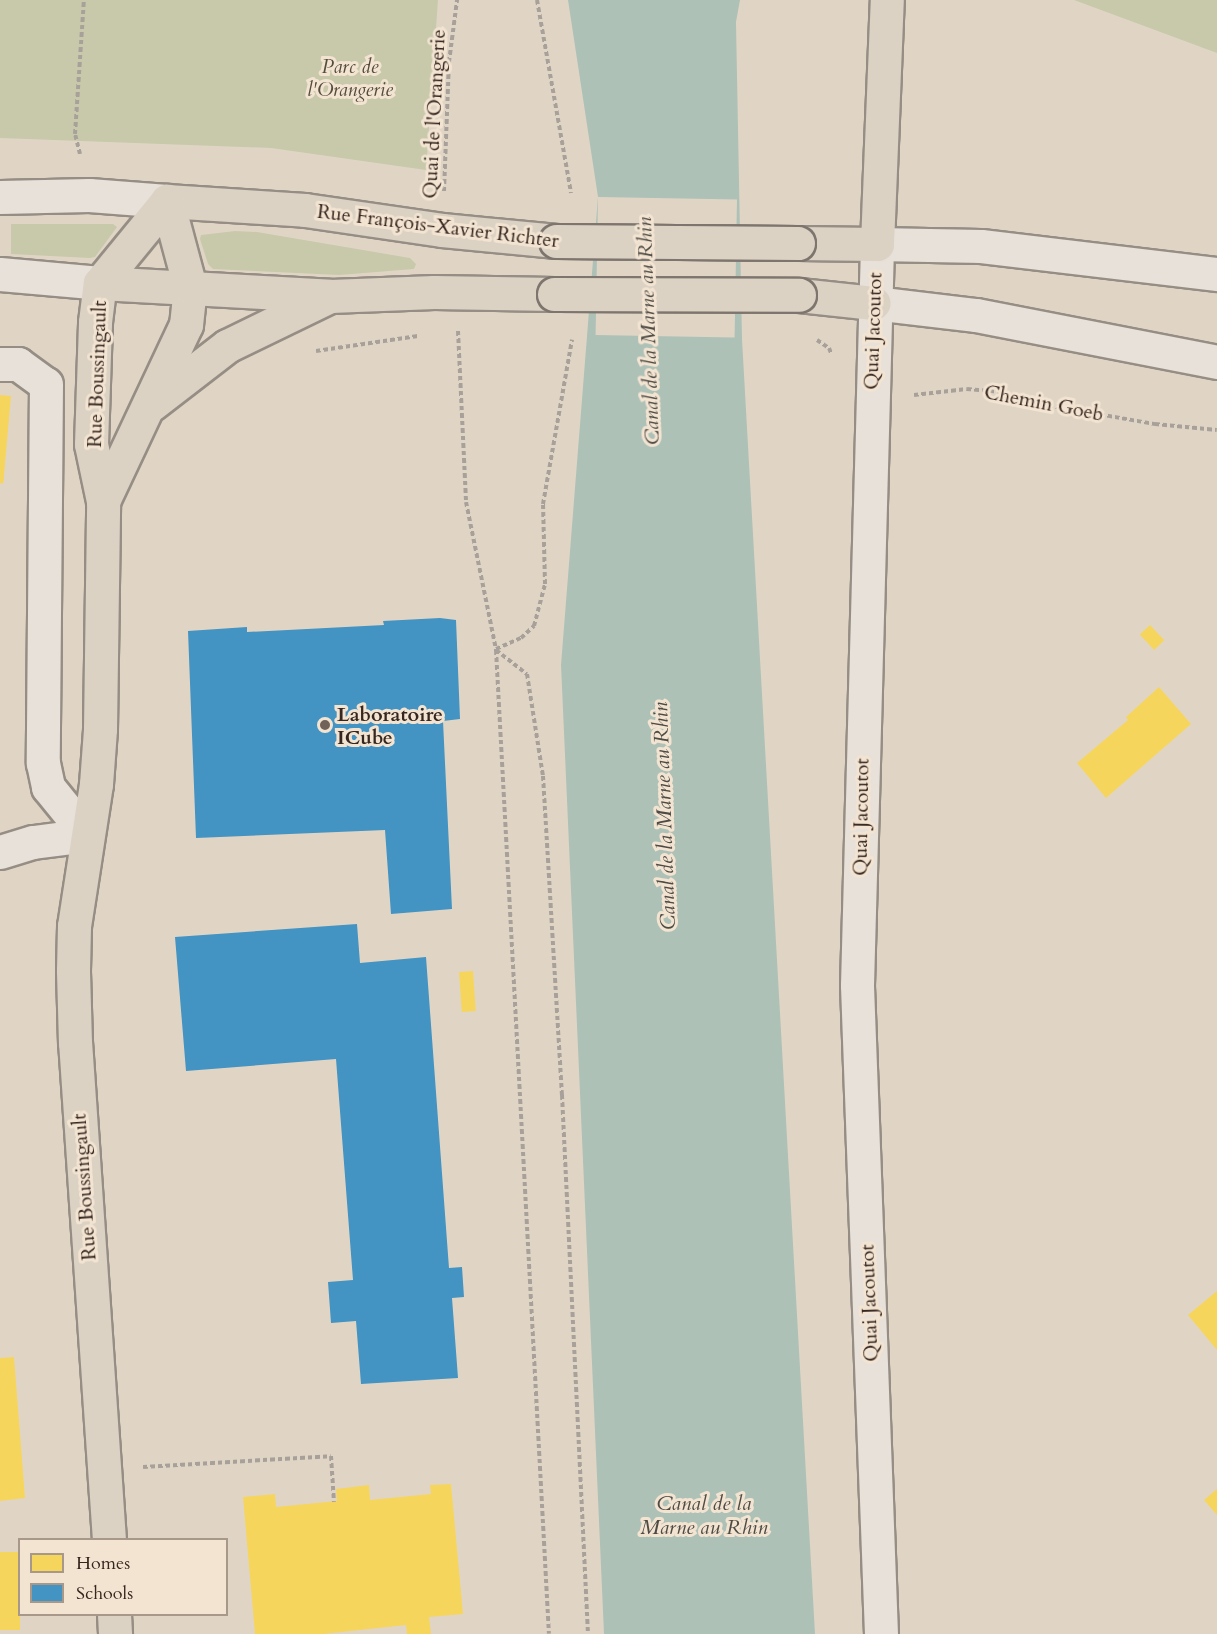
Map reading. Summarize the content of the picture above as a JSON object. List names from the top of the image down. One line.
{"streets":{"main road":["Rue François-Xavier Richter","Quai Jacoutot","Rue Boussingault"],"path":["Quai de l'Orangerie","Chemin Goeb"]},"crossings":[["Quai de l'Orangerie","Rue François-Xavier Richter"],["Rue François-Xavier Richter","Quai Jacoutot"],["Rue François-Xavier Richter","Rue Boussingault"],["Quai Jacoutot","Chemin Goeb"]],"water":["Canal de la Marne au Rhin"],"parks":["Parc de l'Orangerie"],"places":["Laboratoire ICube"],"legend":["Homes","Schools"]}
